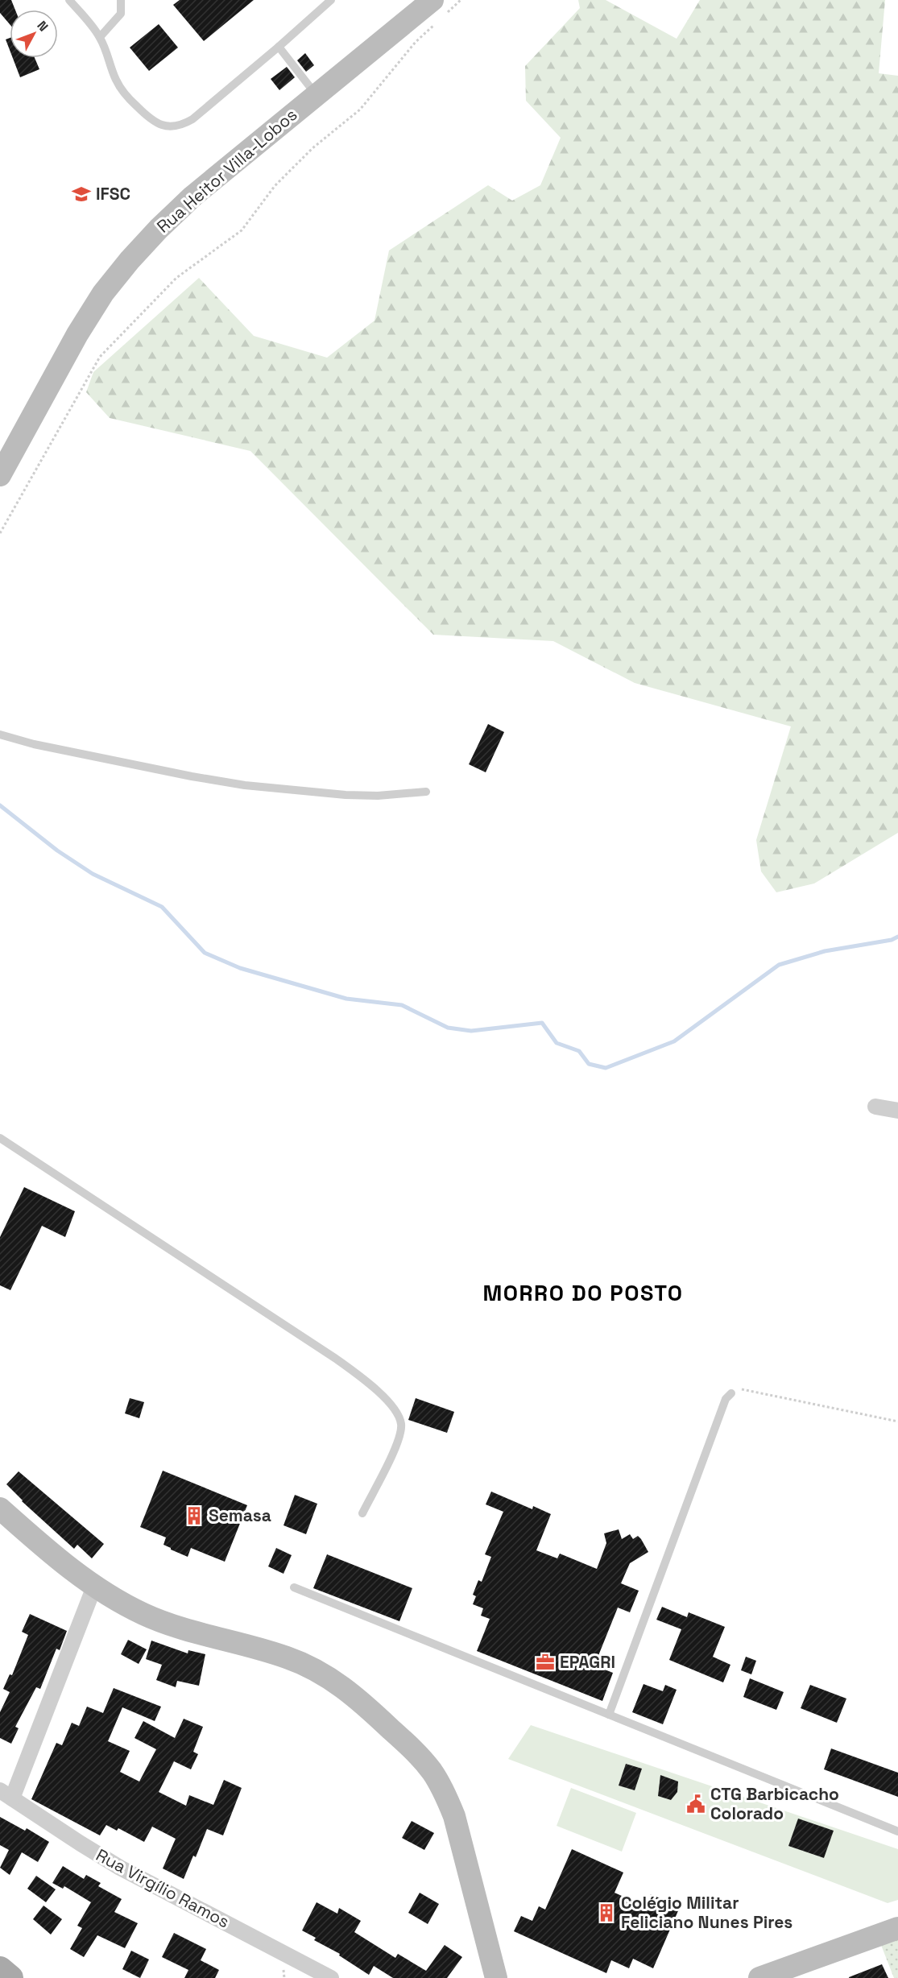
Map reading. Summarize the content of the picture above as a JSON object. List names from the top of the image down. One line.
{"streets":{"street":["Rua Heitor Villa-Lobos","Rua Virgílio Ramos"]},"districts":["MORRO DO POSTO"],"places":{"school or university":["IFSC"],"building":["Semasa","Colégio Militar Feliciano Nunes Pires"],"office":["EPAGRI"],"public building":["CTG Barbicacho Colorado"]},"north":"top right"}
